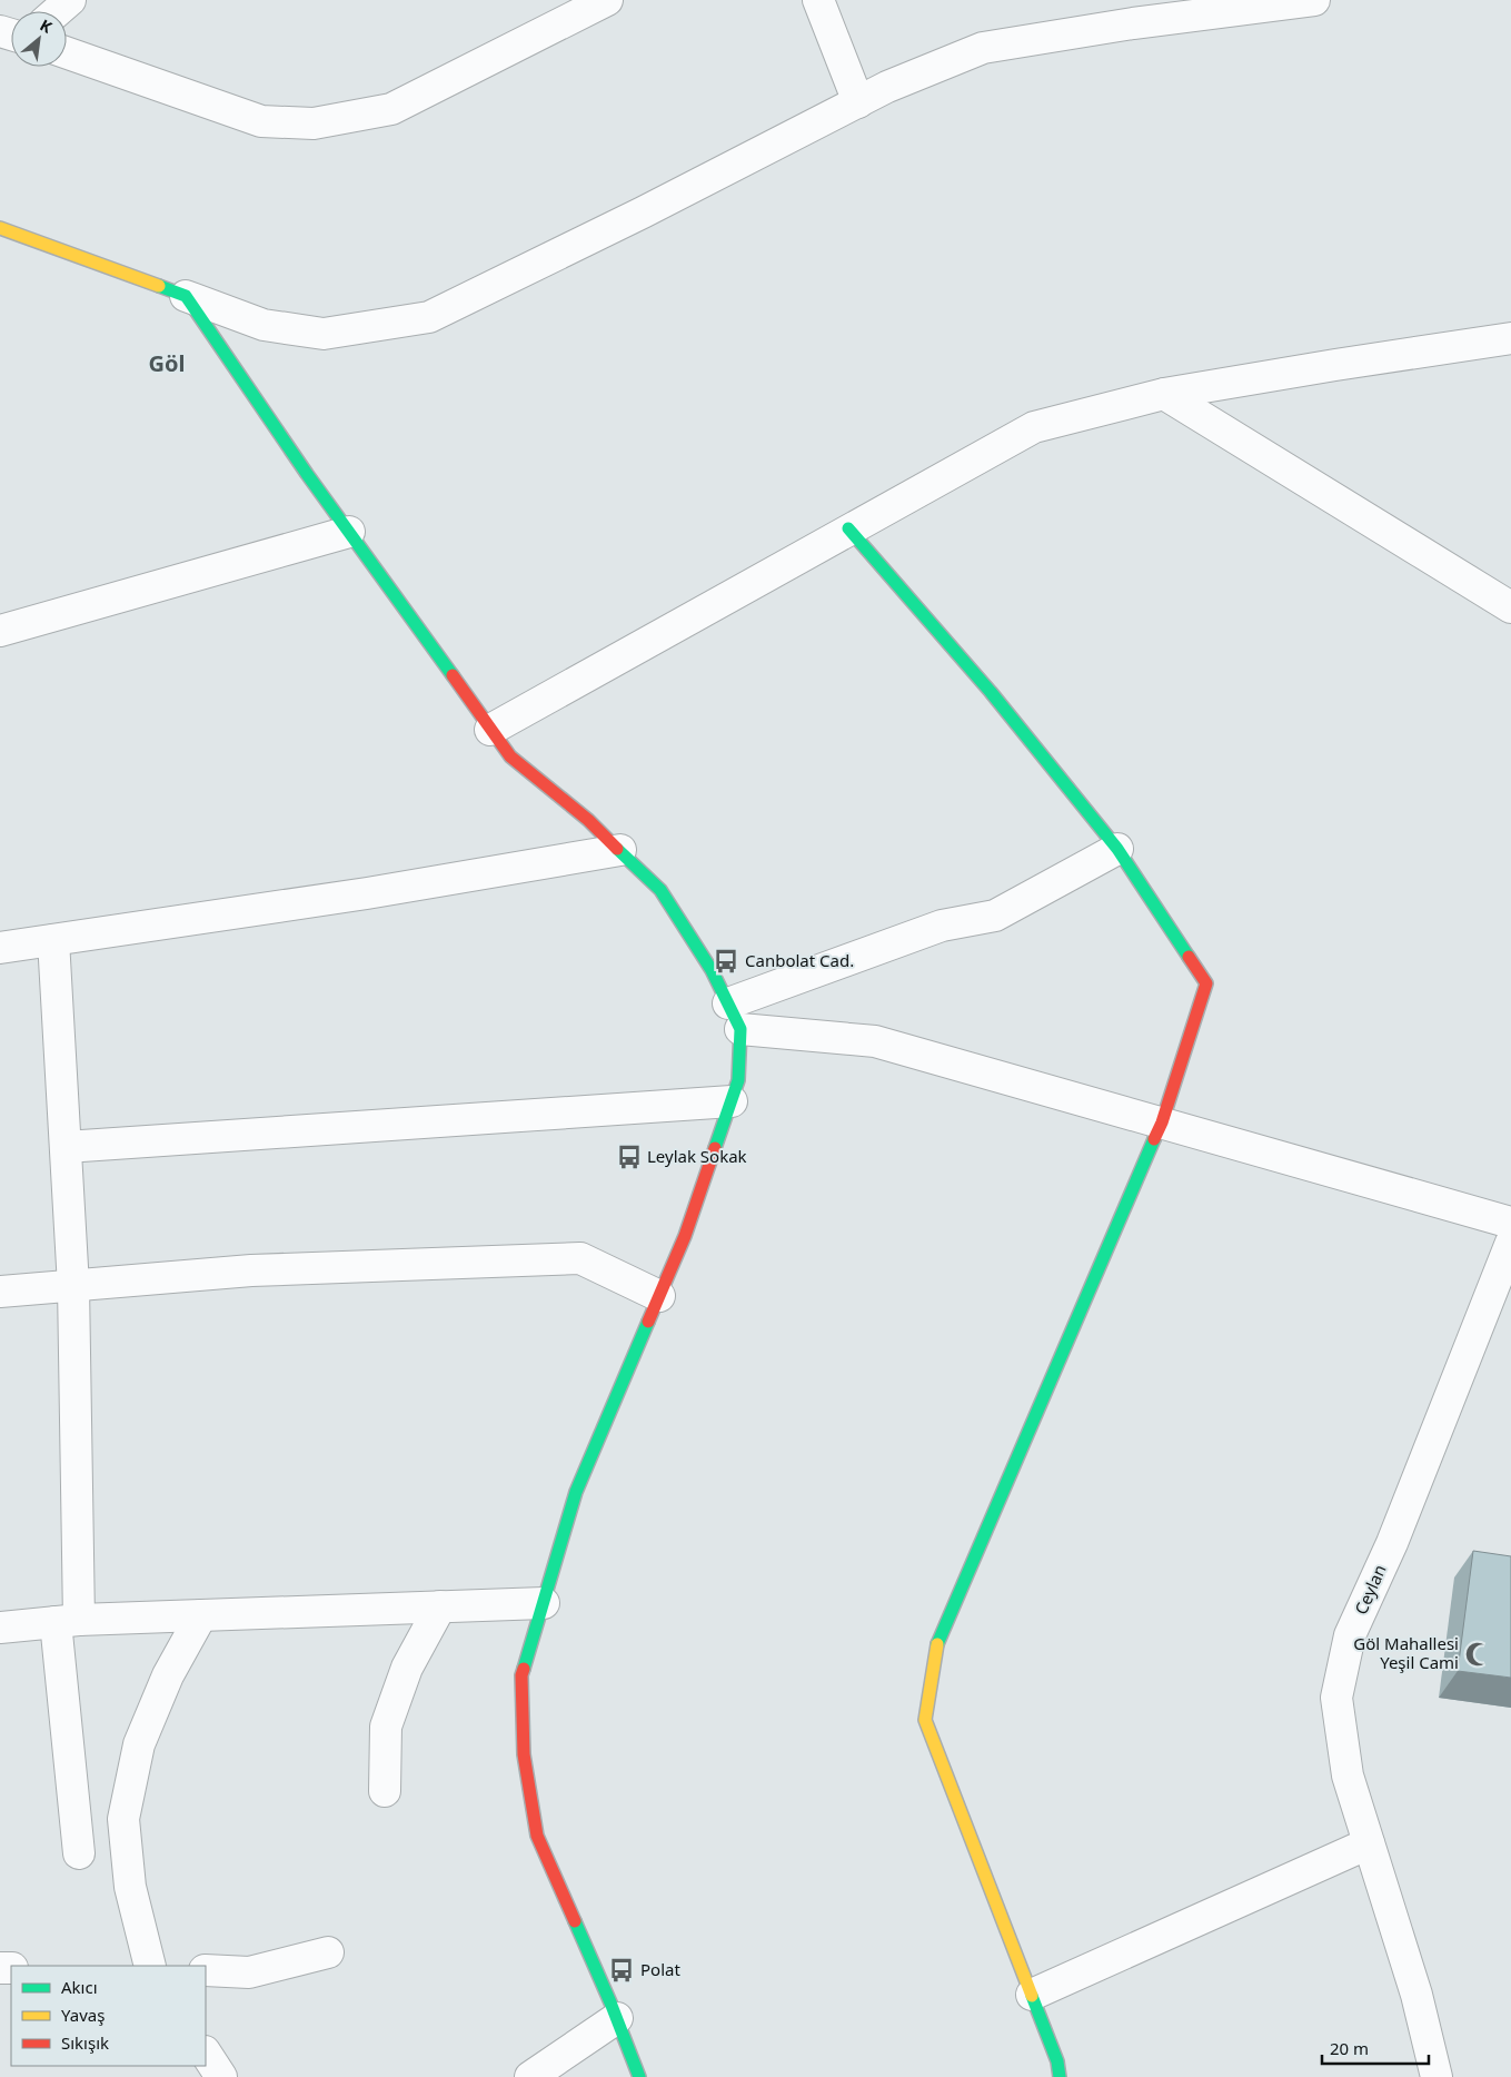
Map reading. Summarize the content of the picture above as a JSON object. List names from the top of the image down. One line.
{"streets":{"street":["Ceylan"]},"districts":["Göl"],"places":{"bus stop":["Canbolat Cad.","Leylak Sokak","Polat"],"mosque":["Göl Mahallesi Yeşil Cami"]},"legend":["Akıcı","Yavaş","Sıkışık"],"scale_bar":"20 m","north":"top right"}
